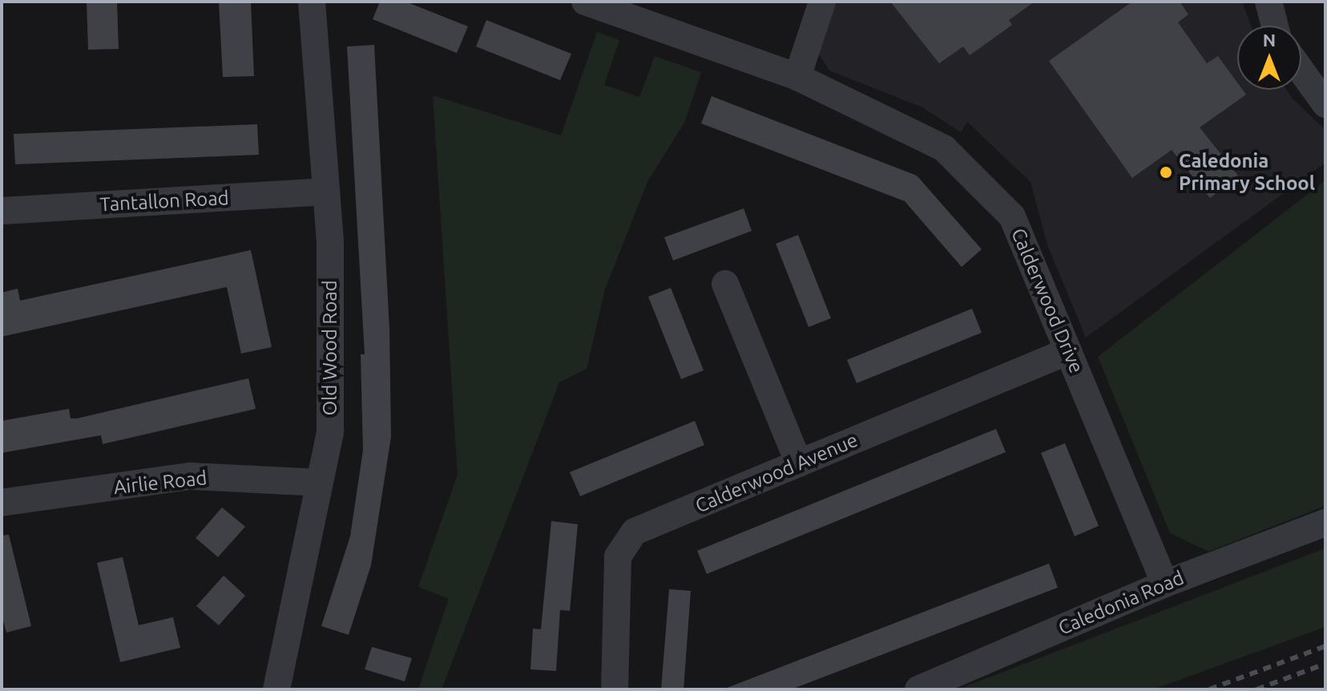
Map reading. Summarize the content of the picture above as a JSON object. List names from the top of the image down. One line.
{"streets":{"street":["Tantallon Road","Calderwood Drive","Old Wood Road","Calderwood Avenue","Airlie Road","Caledonia Road"]},"crossings":[["Tantallon Road","Old Wood Road"],["Calderwood Drive","Calderwood Avenue"],["Calderwood Drive","Caledonia Road"],["Old Wood Road","Airlie Road"]],"places":["Caledonia Primary School"],"north":"top"}
